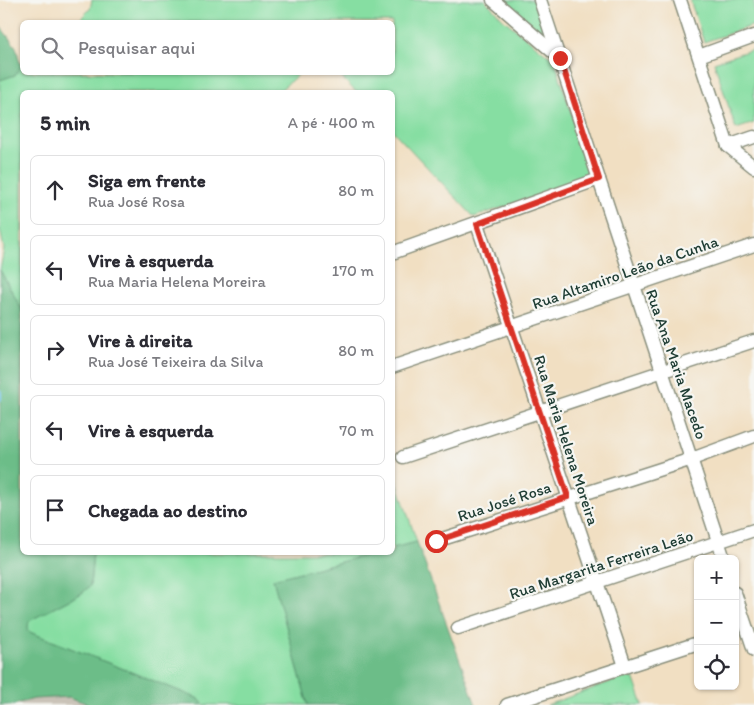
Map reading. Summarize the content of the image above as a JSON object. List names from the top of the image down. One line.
{"streets":{"street":["Rua Altamiro Leão da Cunha","Rua Ana Maria Macedo","Rua Maria Helena Moreira","Rua José Rosa","Rua Margarita Ferreira Leão"]},"crossings":[["Rua Altamiro Leão da Cunha","Rua Ana Maria Macedo"],["Rua Altamiro Leão da Cunha","Rua Maria Helena Moreira"],["Rua Ana Maria Macedo","Rua José Rosa"],["Rua Ana Maria Macedo","Rua Margarita Ferreira Leão"],["Rua Maria Helena Moreira","Rua José Rosa"],["Rua Maria Helena Moreira","Rua Margarita Ferreira Leão"]],"page":{"search":"Pesquisar aqui","heading":["5 min","A pé · 400 m"],"list":[["Siga em frente","Rua José Rosa","80 m"],["Vire à esquerda","Rua Maria Helena Moreira","170 m"],["Vire à direita","Rua José Teixeira da Silva","80 m"],["Vire à esquerda","70 m"],"Chegada ao destino"],"map_buttons":["+","−"]}}
